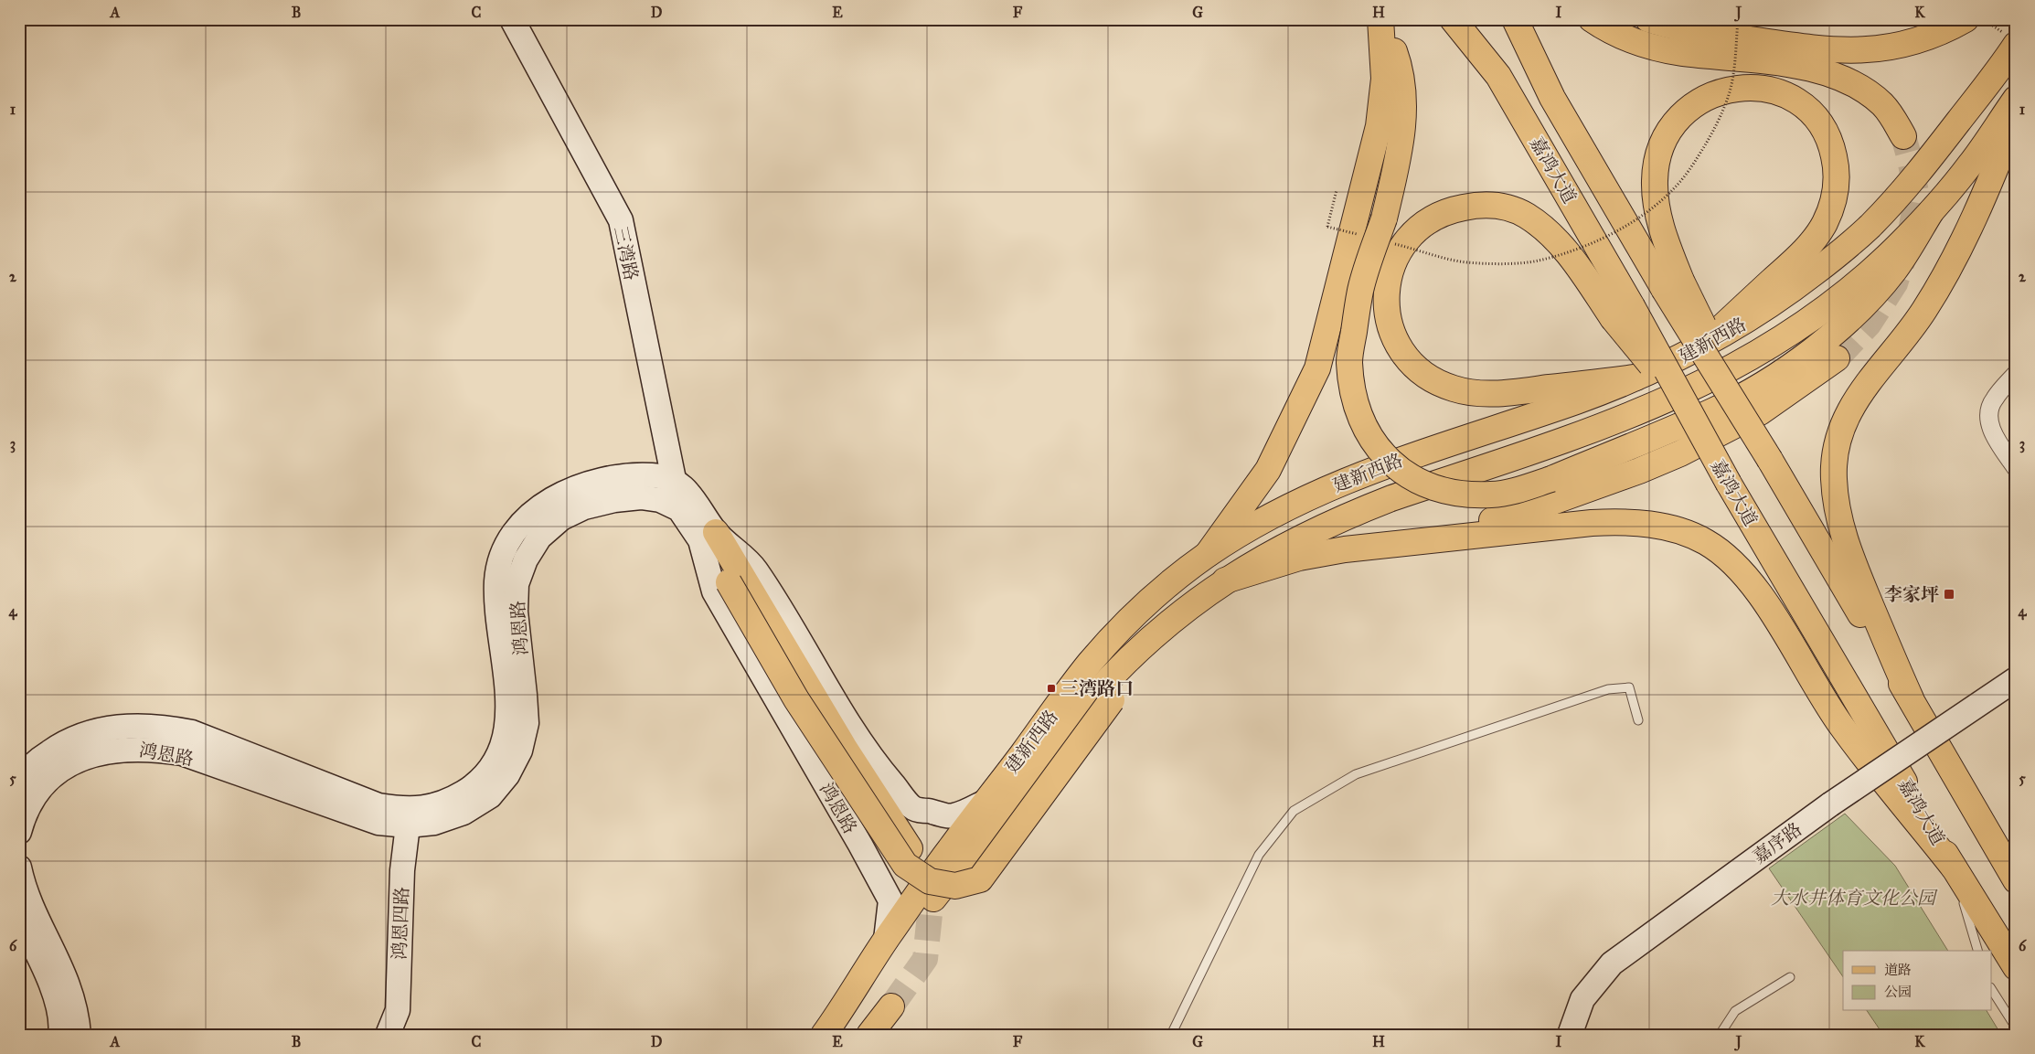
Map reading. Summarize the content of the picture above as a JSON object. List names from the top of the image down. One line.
{"streets":{"main road":["嘉鸿大道","三湾路","建新西路","鸿恩路","嘉序路","鸿恩四路"]},"crossings":[["三湾路","鸿恩路"],["建新西路","鸿恩路"],["鸿恩路","鸿恩四路"]],"parks":["大水井体育文化公园"],"places":{"transit":["李家坪","三湾路口"]},"legend":["道路","公园"],"grid":{"columns":["A","B","C","D","E","F","G","H","I","J","K"],"rows":["1","2","3","4","5","6"]}}
